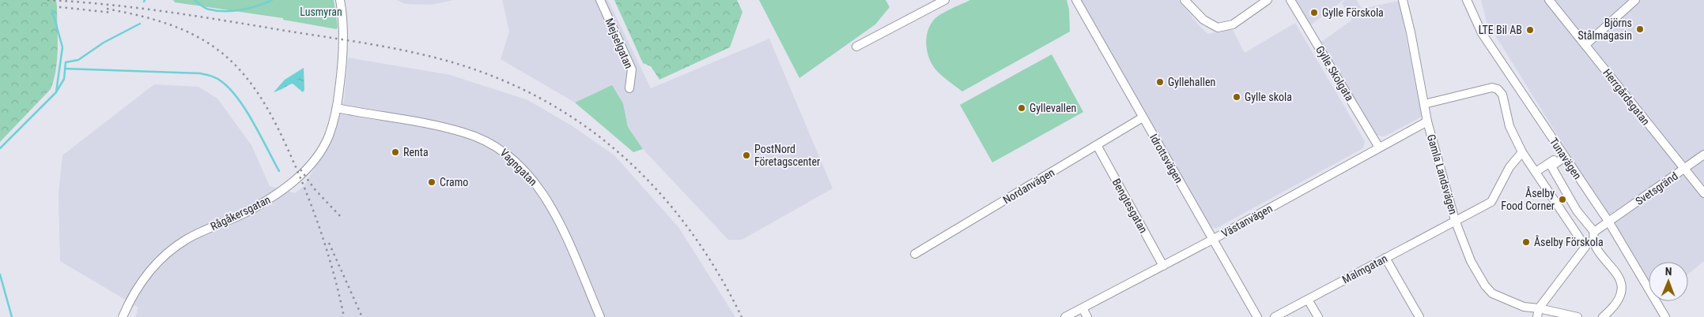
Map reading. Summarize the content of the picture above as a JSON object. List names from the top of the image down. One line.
{"streets":{"street":["Mejselgatan","Gylle Skolgata","Herrgårdsgatan","Idrottsvägen","Tunavägen","Vagngatan","Gamla Landsvägen","Nordanvägen","Svetsgränd","Bengtesgatan","Rågåkersgatan","Västanvägen","Malmgatan"]},"crossings":[["Gylle Skolgata","Västanvägen"],["Herrgårdsgatan","Svetsgränd"],["Idrottsvägen","Nordanvägen"],["Idrottsvägen","Västanvägen"],["Tunavägen","Svetsgränd"],["Vagngatan","Rågåkersgatan"],["Gamla Landsvägen","Västanvägen"],["Gamla Landsvägen","Malmgatan"],["Nordanvägen","Bengtesgatan"],["Bengtesgatan","Västanvägen"]],"parks":["Lusmyran"],"places":["Gylle Förskola","Björns Stålmagasin","LTE Bil AB","Gyllehallen","Gylle skola","Gyllevallen","Renta","PostNord Företagscenter","Cramo","Åselby Food Corner","Åselby Förskola"],"north":"top"}
